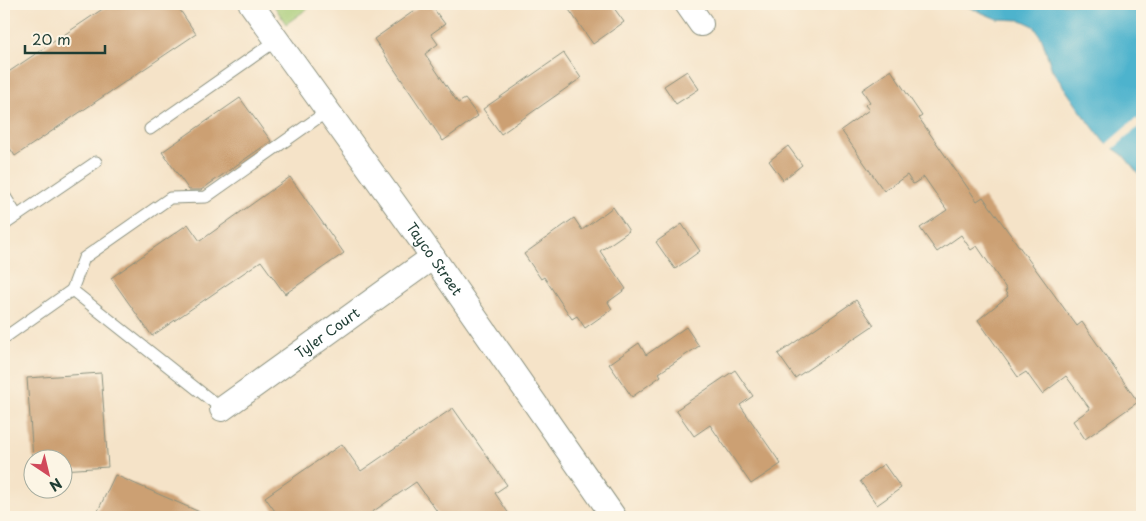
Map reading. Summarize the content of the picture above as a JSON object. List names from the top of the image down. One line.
{"streets":{"street":["Tayco Street","Tyler Court"]},"crossings":[["Tayco Street","Tyler Court"]],"scale_bar":"20 m","north":"bottom right"}
